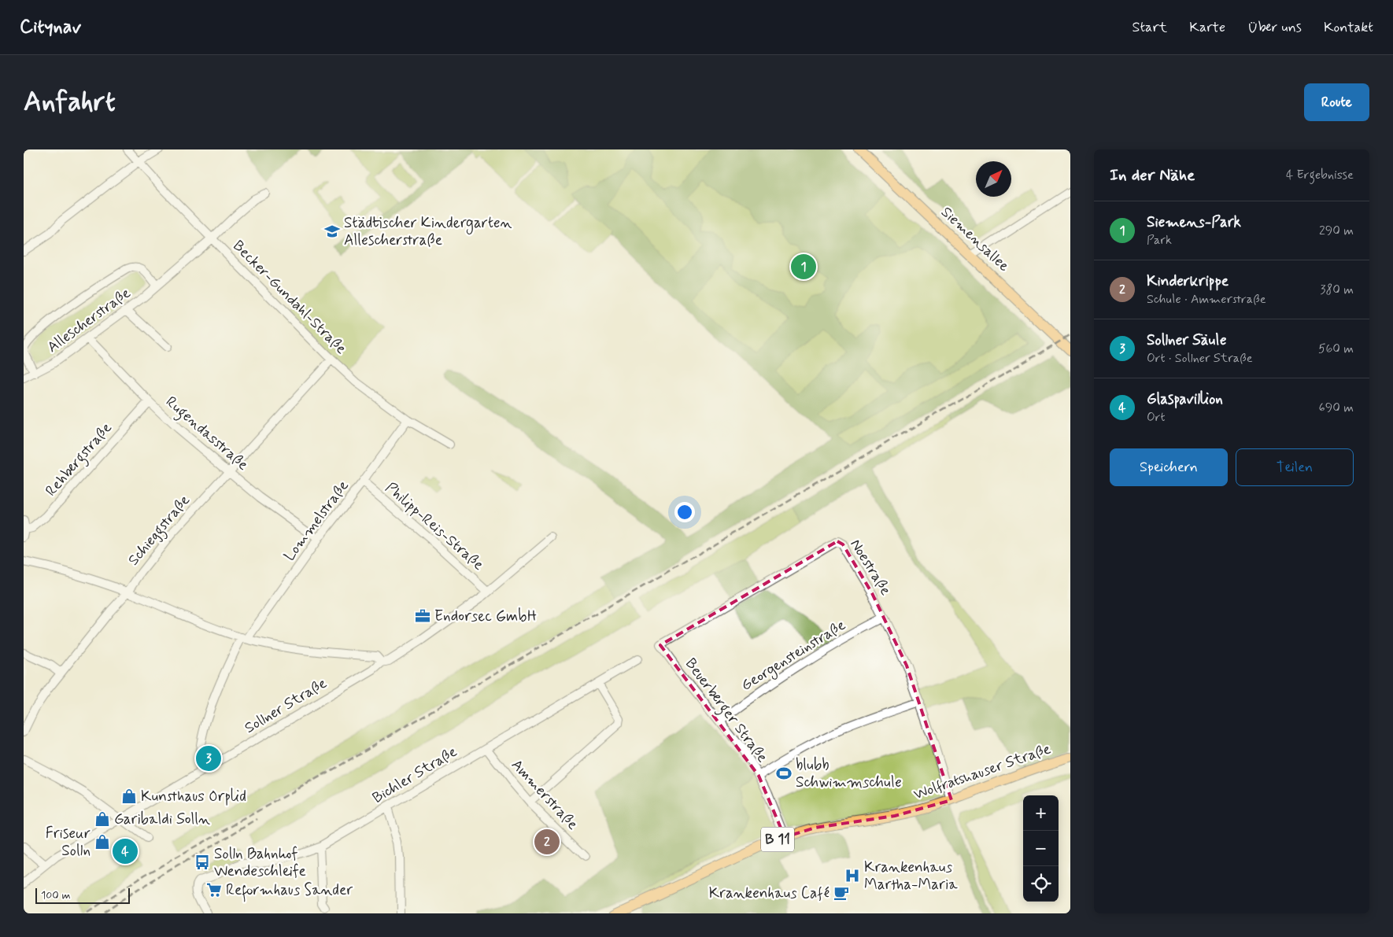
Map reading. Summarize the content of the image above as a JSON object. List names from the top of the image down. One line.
{"streets":{"main road":["Siemensallee","Wolfratshauser Straße","B 11"],"street":["Becker-Gundahl-Straße","Allescherstraße","Rugendasstraße","Rehbergstraße","Lommelstraße","Philipp-Reis-Straße","Schieggstraße","Noestraße","Georgensteinstraße","Sollner Straße","Beuerberger Straße","Bichler Straße","Ammerstraße"]},"crossings":[["Becker-Gundahl-Straße","Allescherstraße"],["Becker-Gundahl-Straße","Lommelstraße"],["Becker-Gundahl-Straße","Schieggstraße"],["Allescherstraße","Rugendasstraße"],["Rugendasstraße","Rehbergstraße"],["Rugendasstraße","Lommelstraße"],["Rugendasstraße","Schieggstraße"],["Lommelstraße","Philipp-Reis-Straße"],["Lommelstraße","Sollner Straße"],["Philipp-Reis-Straße","Sollner Straße"],["Noestraße","Georgensteinstraße"],["Noestraße","Beuerberger Straße"],["Noestraße","Wolfratshauser Straße"],["Georgensteinstraße","Beuerberger Straße"],["Beuerberger Straße","Wolfratshauser Straße"],["Bichler Straße","Ammerstraße"]],"places":{"school or university":["Städtischer Kindergarten Allescherstraße"],"office":["Endorsec GmbH"],"sports":["blubb Schwimmschule"],"shop":["Kunsthaus Orplid","Garibaldi Solln","Friseur Solln"],"bus stop":["Solln Bahnhof Wendeschleife"],"hospital":["Krankenhaus Martha-Maria"],"supermarket":["Reformhaus Sander"],"cafe":["Krankenhaus Café"]},"scale_bar":"100 m","north":"top right","page":{"header":"Citynav","nav":["Start","Karte","Über uns","Kontakt"],"buttons":["Route",["Speichern","Teilen"]],"title":"Anfahrt","heading":["In der Nähe","4 Ergebnisse"],"list":[{"mark":"1","name":"Siemens-Park","note":"Park","value":"290 m"},{"mark":"2","name":"Kinderkrippe","note":"Schule · Ammerstraße","value":"380 m"},{"mark":"3","name":"Sollner Säule","note":"Ort · Sollner Straße","value":"560 m"},{"mark":"4","name":"Glaspavillion","note":"Ort","value":"690 m"}],"pins":["1","3","2","4"],"map_buttons":["+","−"],"scale":"100 m"}}
